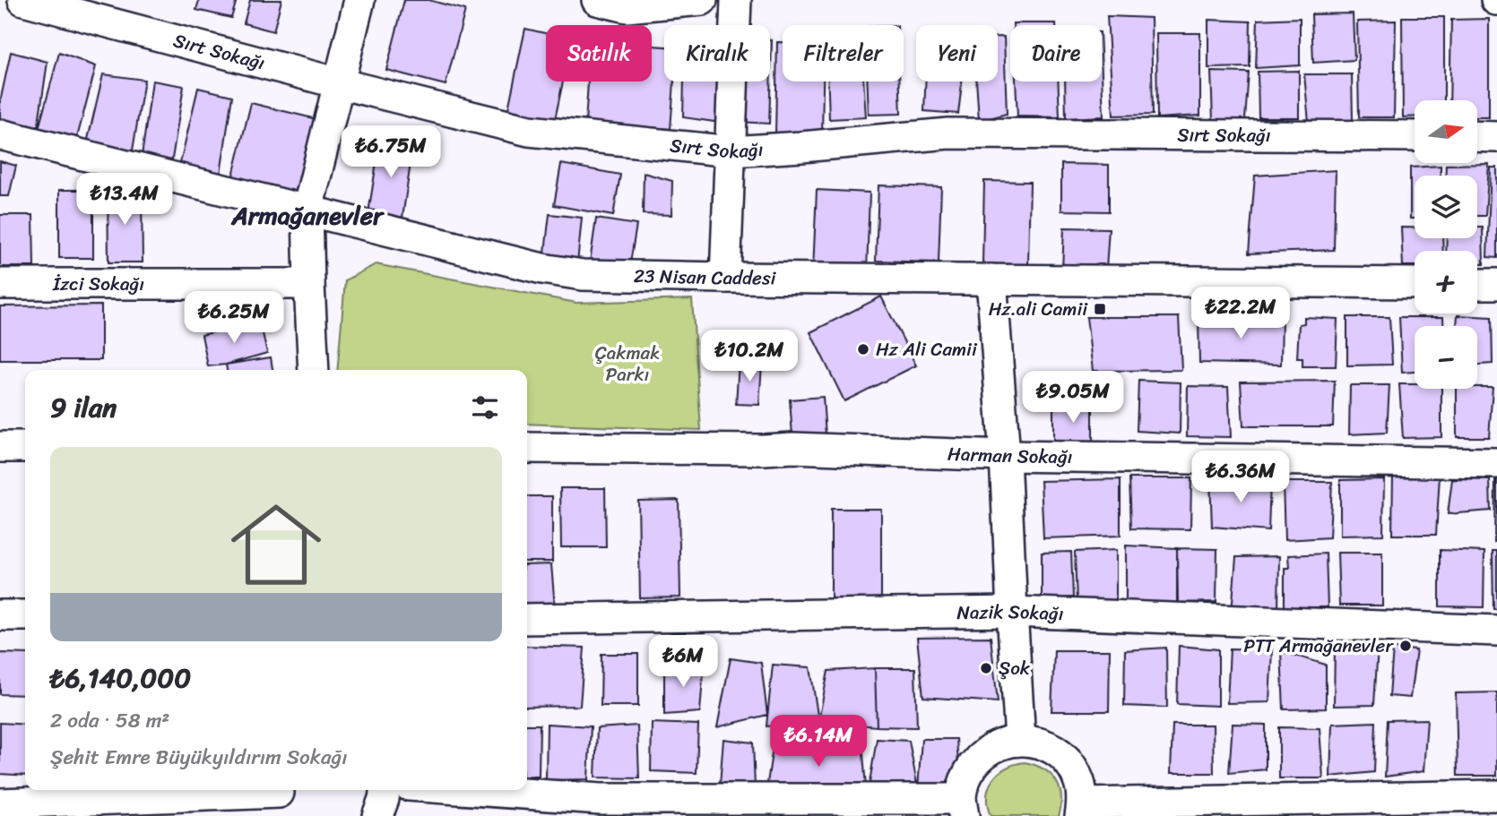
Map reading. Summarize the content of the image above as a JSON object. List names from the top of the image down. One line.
{"streets":{"street":["Sırt Sokağı","23 Nisan Caddesi","İzci Sokağı","Harman Sokağı","Nazik Sokağı"]},"districts":["Armağanevler"],"parks":["Çakmak Parkı"],"places":{"transit":["Hz.ali Camii"],"other":["Hz Ali Camii","PTT Armağanevler","Şok"]},"north":"right","page":{"chip":["Satılık","Kiralık","Filtreler","Yeni","Daire"],"map_buttons":["+","−"],"price":["₺6.75M","₺13.4M","₺22.2M","₺6.25M","₺10.2M","₺9.05M","₺6.36M","₺6M","₺6.14M"],"heading":"9 ilan","list":[{"name":"₺6,140,000","note":"2 oda · 58 m² · Şehit Emre Büyükyıldırım Sokağı"}]}}
